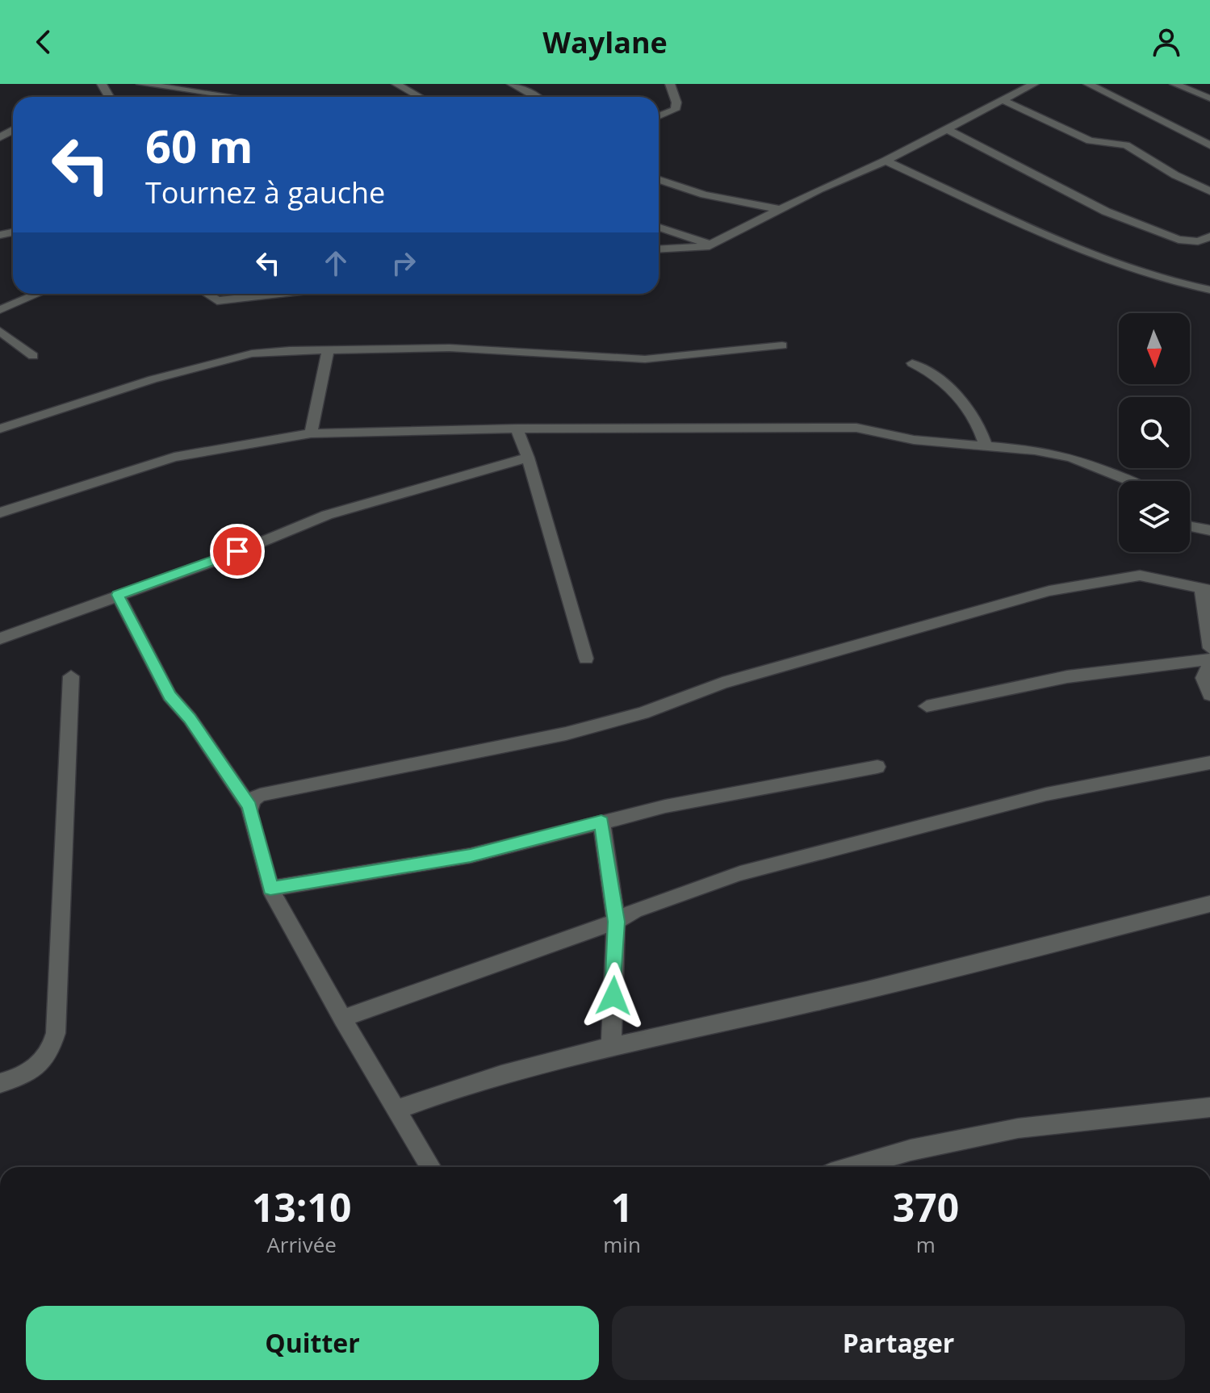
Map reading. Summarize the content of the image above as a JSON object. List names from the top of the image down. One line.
{"north":"bottom","page":{"header":"Waylane","turn":["60 m","Tournez à gauche"],"eta":["13:10","Arrivée","1","min","370","m"],"buttons":["Quitter","Partager"]}}
